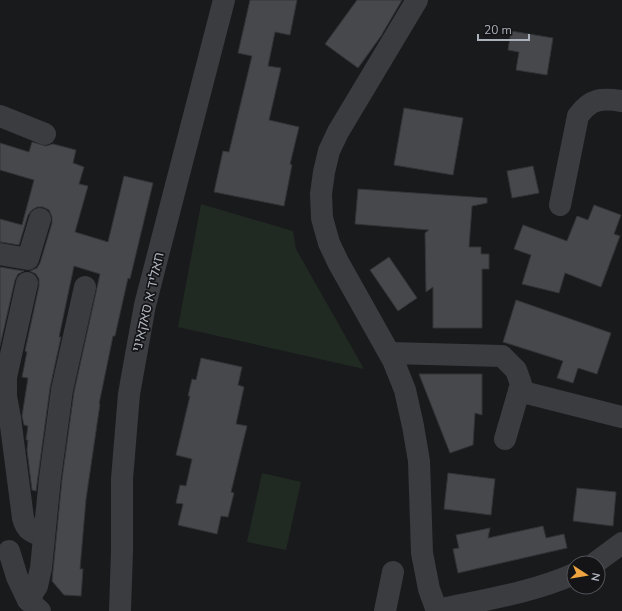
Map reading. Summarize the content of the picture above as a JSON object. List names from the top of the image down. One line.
{"streets":{"street":["חאליד א סאקאיני"]},"scale_bar":"20 m","north":"right"}
